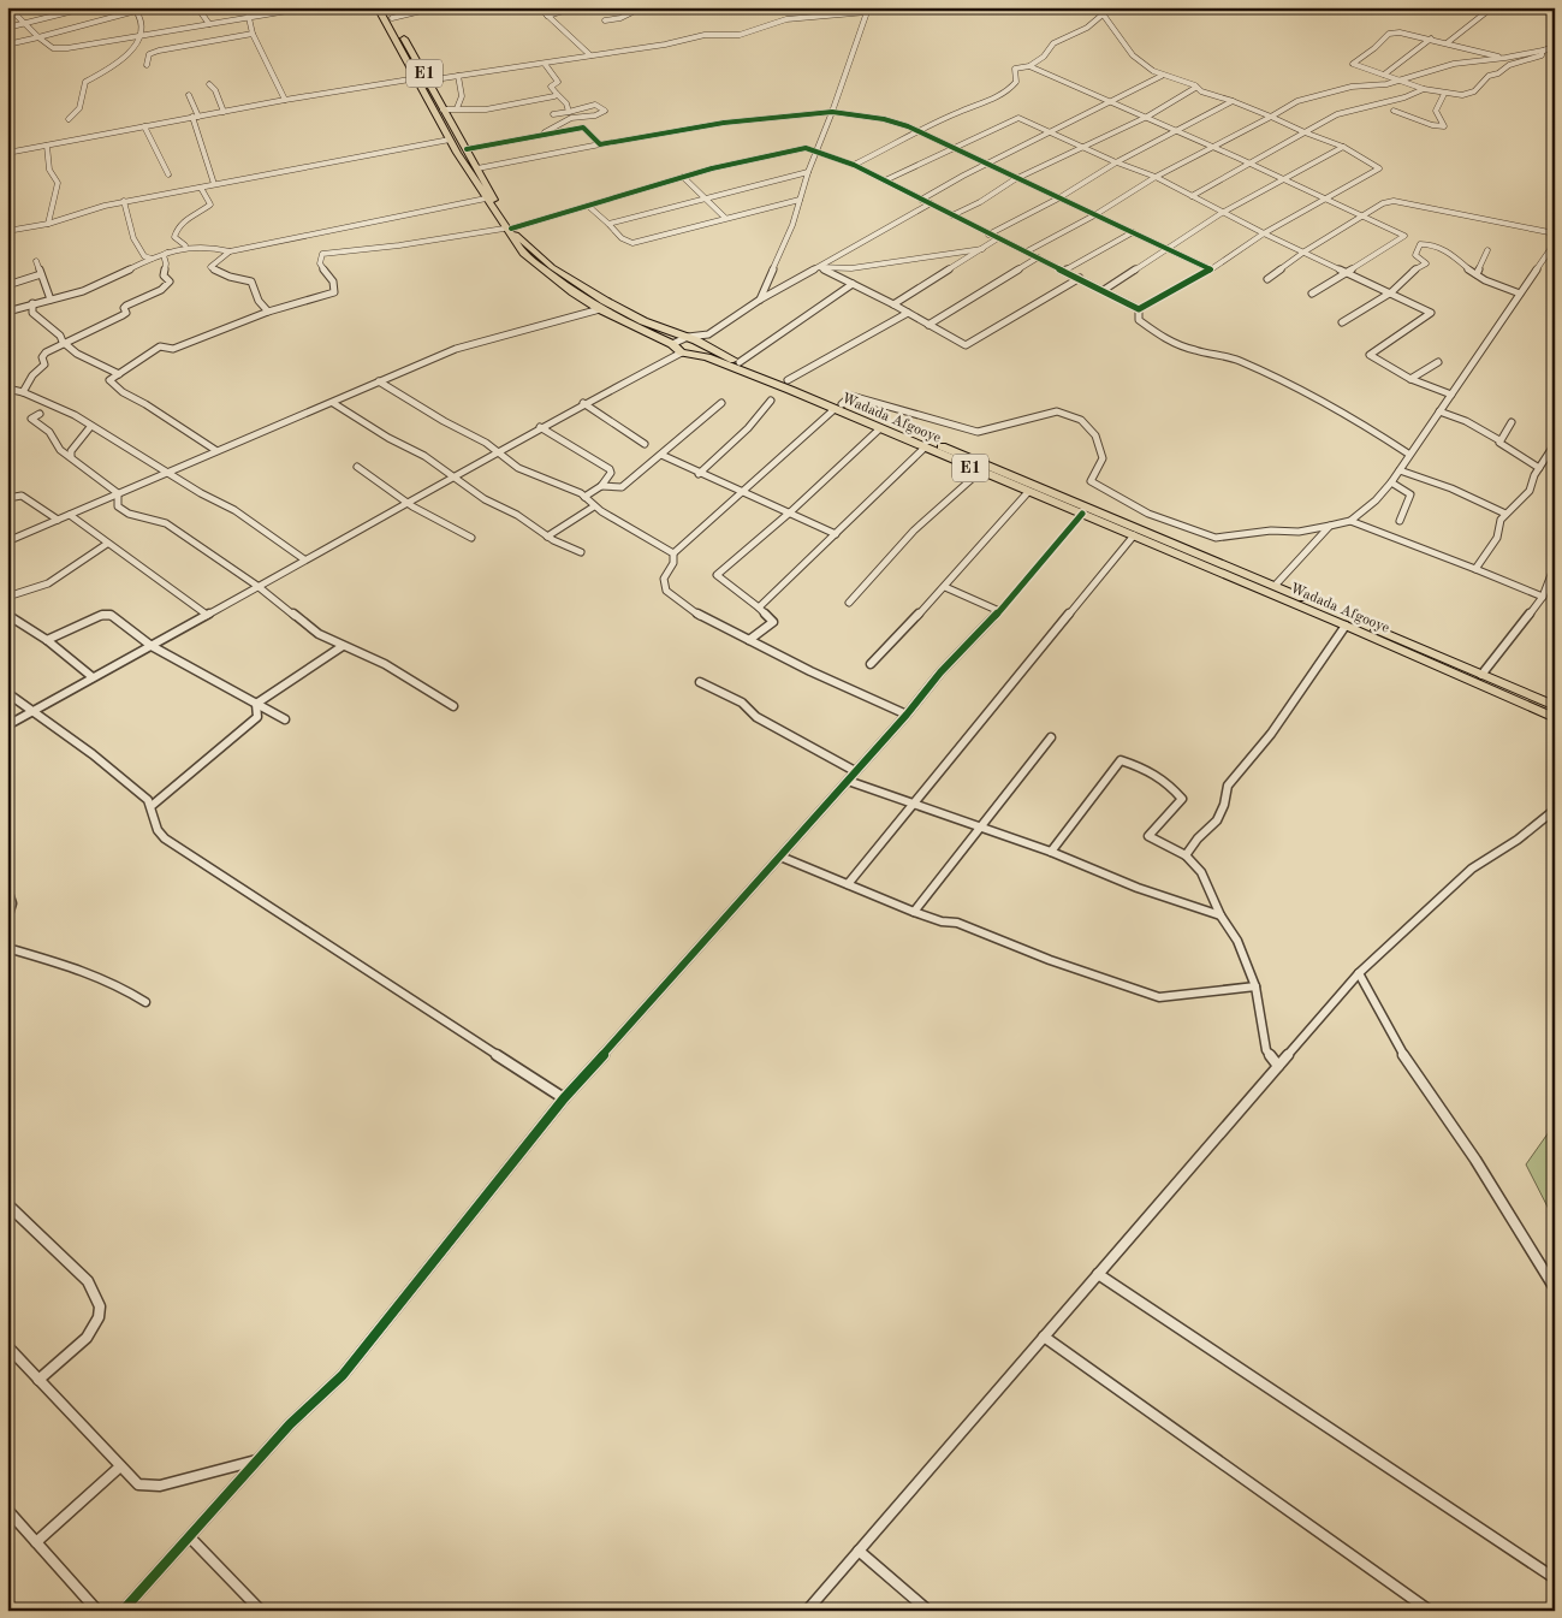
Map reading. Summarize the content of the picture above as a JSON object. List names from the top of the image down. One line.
{"streets":{"highway":["E1","Wadada Afgooye"]}}
